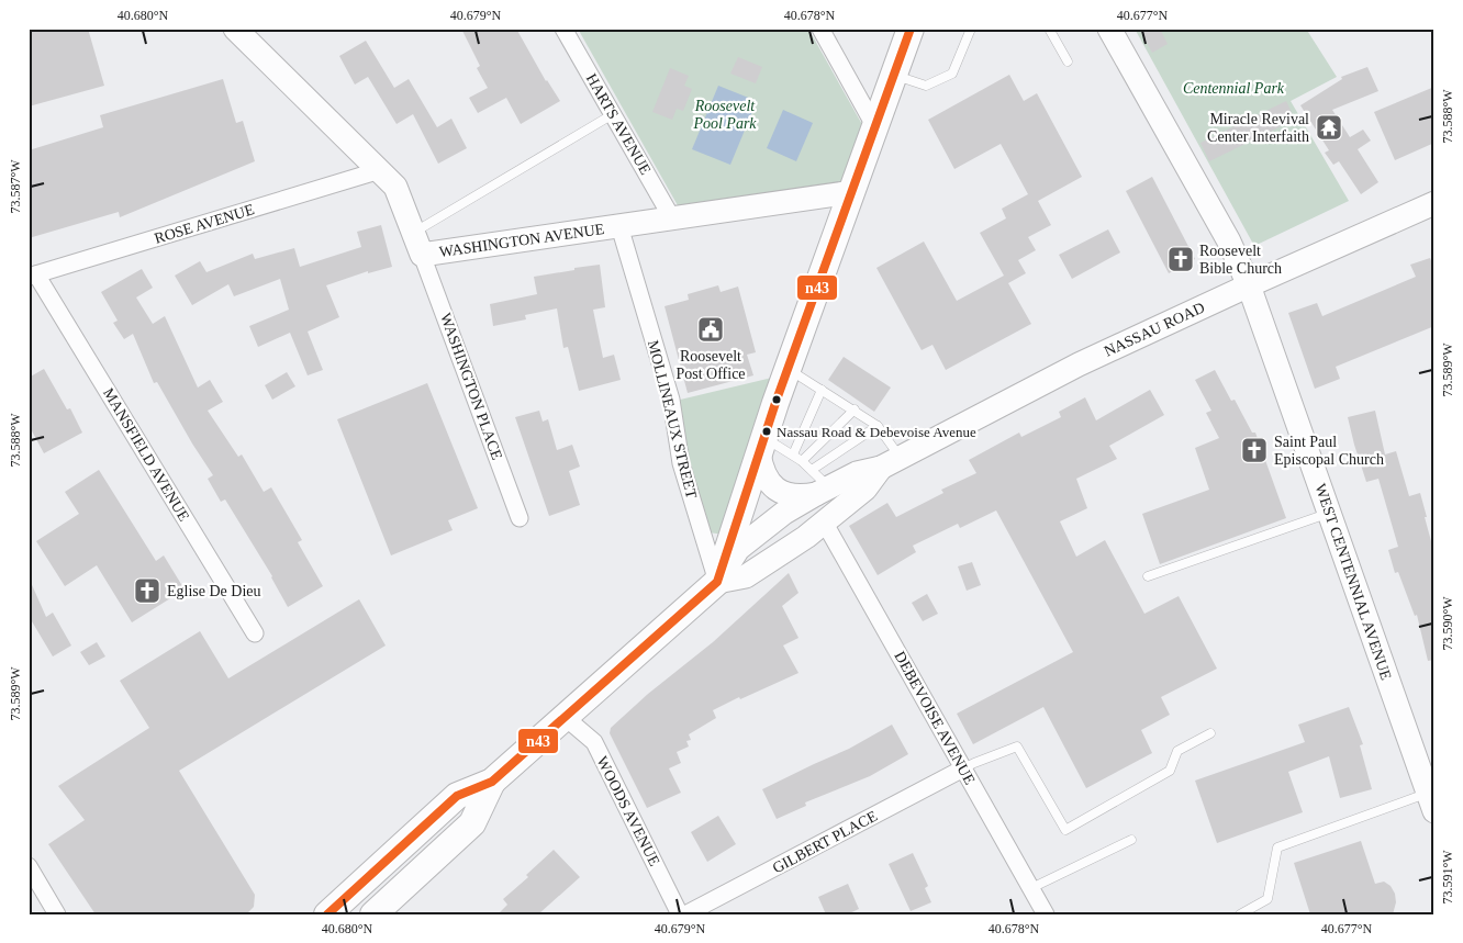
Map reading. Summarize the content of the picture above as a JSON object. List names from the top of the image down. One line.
{"streets":{"main road":["WASHINGTON AVENUE","NASSAU ROAD","WEST CENTENNIAL AVENUE"],"street":["HARTS AVENUE","ROSE AVENUE","WASHINGTON PLACE","MOLLINEAUX STREET","MANSFIELD AVENUE","DEBEVOISE AVENUE","WOODS AVENUE","GILBERT PLACE"]},"crossings":[["HARTS AVENUE","WASHINGTON AVENUE"],["ROSE AVENUE","WASHINGTON AVENUE"],["ROSE AVENUE","MANSFIELD AVENUE"],["WASHINGTON AVENUE","WASHINGTON PLACE"],["WASHINGTON AVENUE","MOLLINEAUX STREET"],["NASSAU ROAD","MOLLINEAUX STREET"],["NASSAU ROAD","WEST CENTENNIAL AVENUE"],["NASSAU ROAD","DEBEVOISE AVENUE"],["NASSAU ROAD","WOODS AVENUE"],["DEBEVOISE AVENUE","GILBERT PLACE"]],"parks":["Centennial Park","Roosevelt Pool Park"],"places":{"temple":["Miracle Revival Center Interfaith"],"church":["Roosevelt Bible Church","Saint Paul Episcopal Church","Eglise De Dieu"],"public building":["Roosevelt Post Office"],"other":["Nassau Road & Debevoise Avenue"]},"lines":["transit line n43"],"coordinates":["40.680°N","40.679°N","40.678°N","40.677°N","73.588°W","73.587°W","73.589°W","73.590°W","73.591°W"]}
